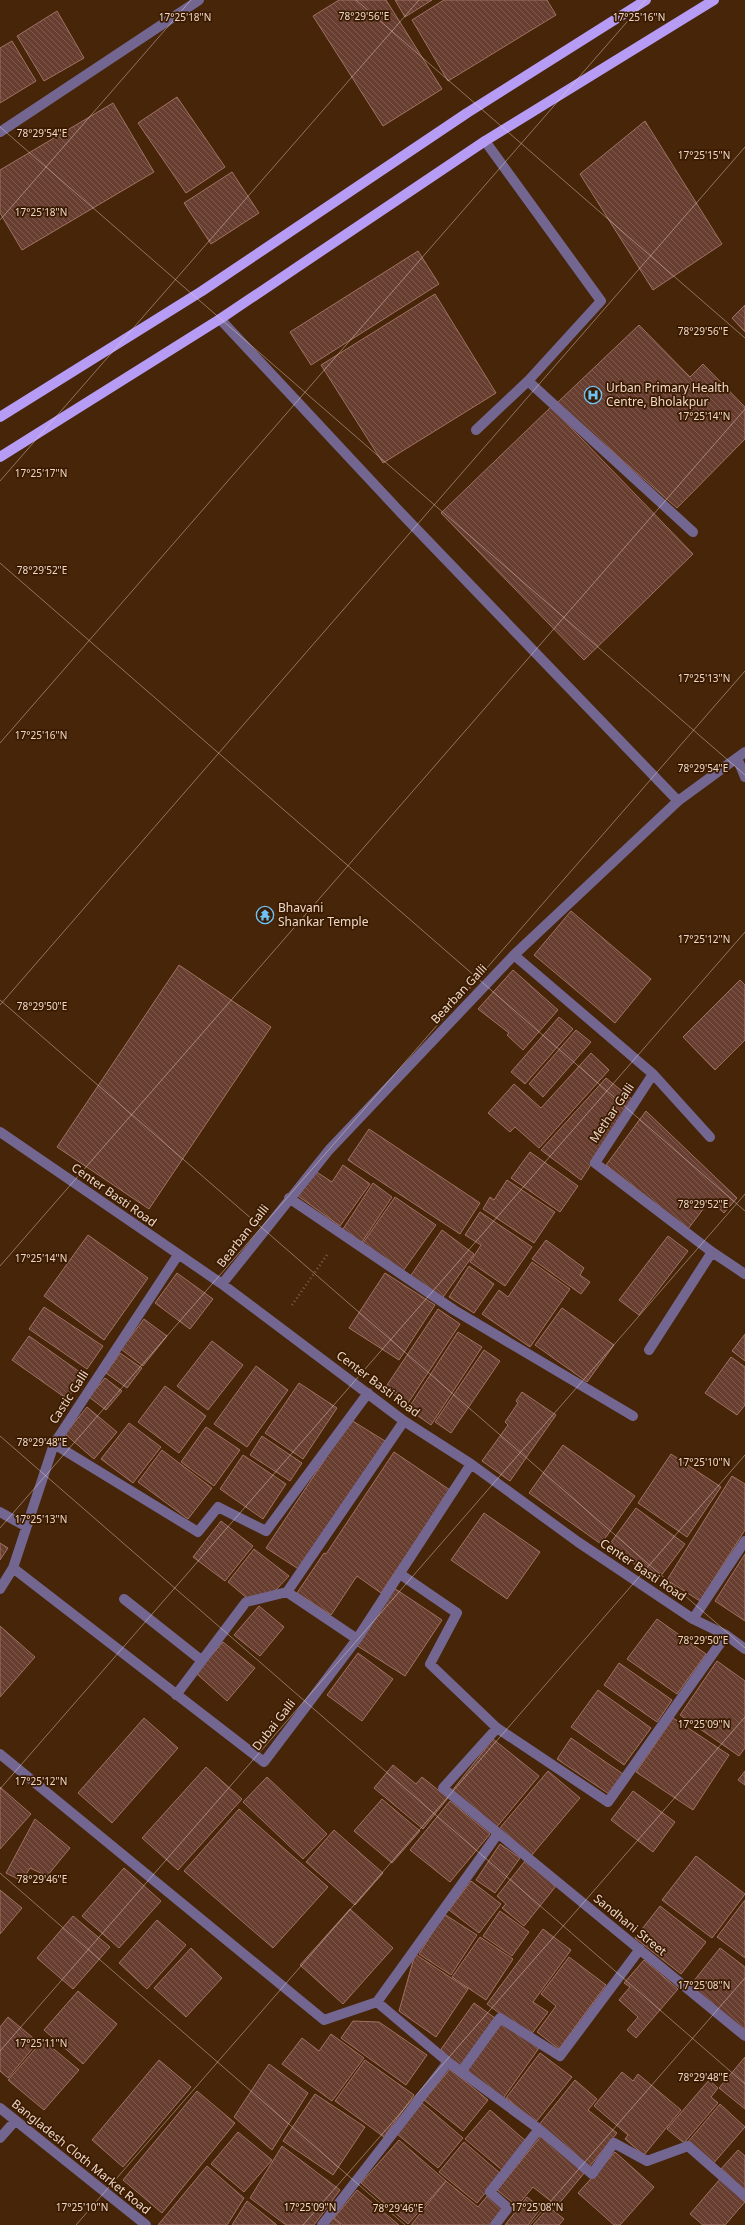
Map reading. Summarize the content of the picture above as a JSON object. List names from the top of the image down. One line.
{"streets":{"street":["Bearban Galli","Methar Galli","Center Basti Road","Castic Galli","Dubai Galli","Sandhani Street","Bangladesh Cloth Market Road"]},"crossings":[["Bearban Galli","Center Basti Road"],["Center Basti Road","Castic Galli"],["Center Basti Road","Dubai Galli"],["Castic Galli","Dubai Galli"]],"places":{"hospital":["Urban Primary Health Centre, Bholakpur"],"temple":["Bhavani Shankar Temple"]},"coordinates":["78°29'56\"E","17°25'18\"N","17°25'16\"N","78°29'54\"E","17°25'15\"N","17°25'14\"N","17°25'17\"N","78°29'52\"E","17°25'13\"N","17°25'12\"N","78°29'50\"E","78°29'48\"E","17°25'10\"N","17°25'09\"N","78°29'46\"E","17°25'08\"N","17°25'11\"N"]}
